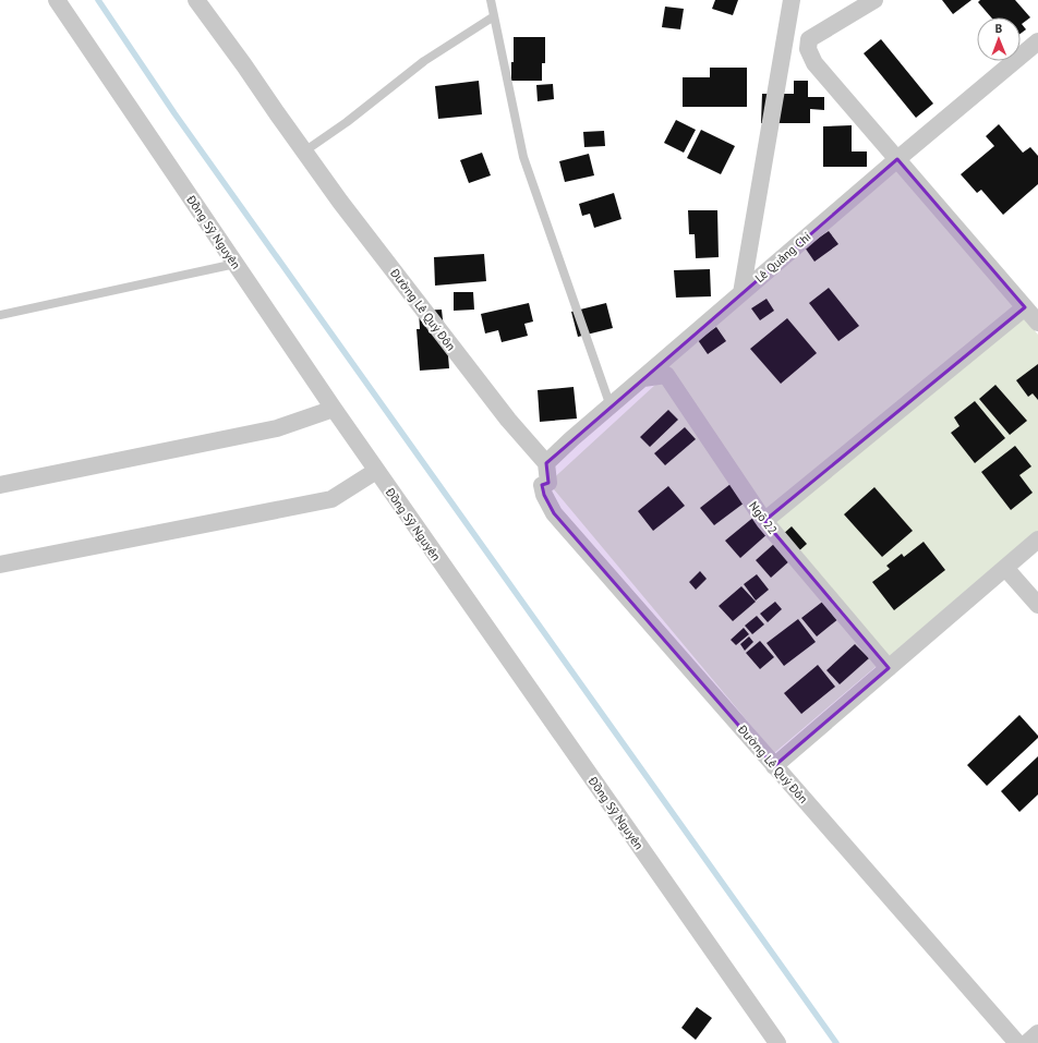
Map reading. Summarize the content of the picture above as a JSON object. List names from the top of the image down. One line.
{"streets":{"street":["Đồng Sỹ Nguyên","Lê Quảng Chí","Đường Lê Quý Đôn","Ngõ 22"]},"crossings":[["Lê Quảng Chí","Đường Lê Quý Đôn"],["Lê Quảng Chí","Ngõ 22"]],"north":"top"}
